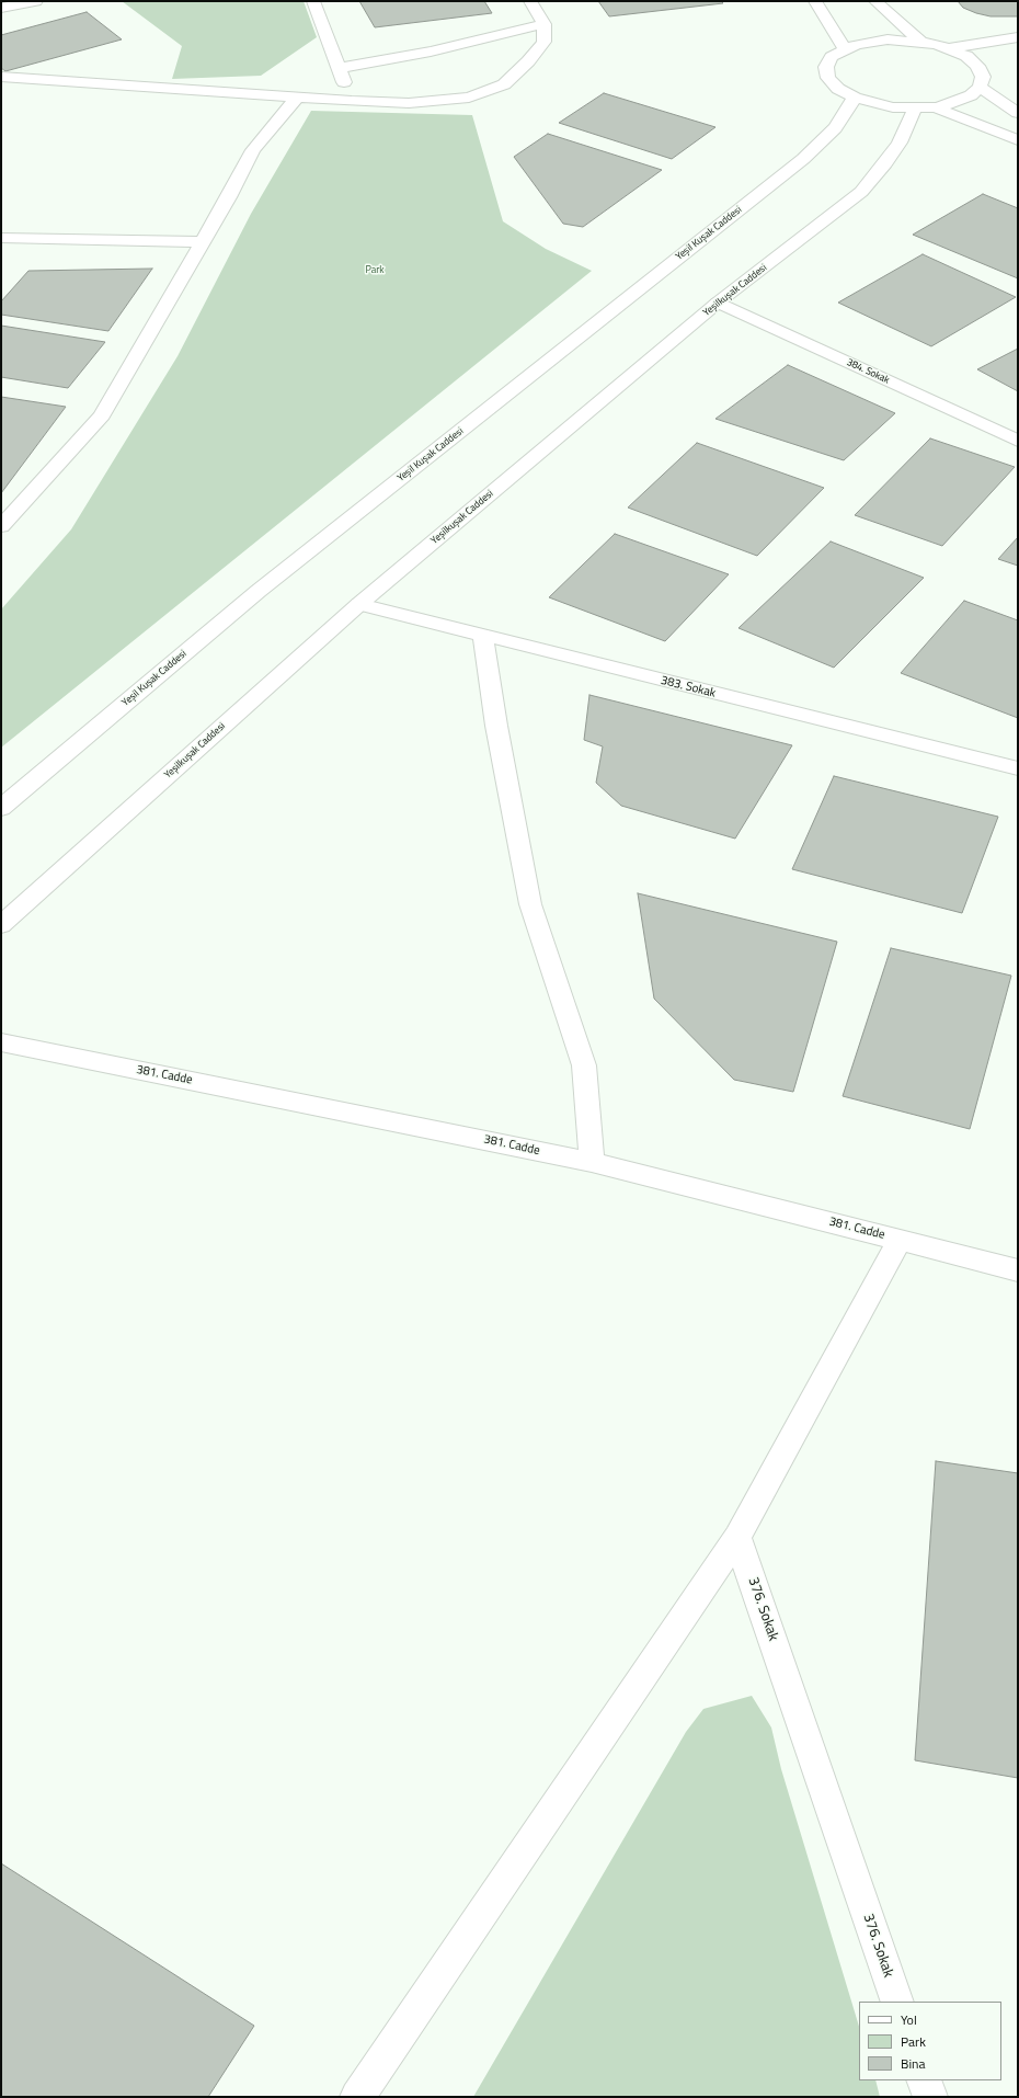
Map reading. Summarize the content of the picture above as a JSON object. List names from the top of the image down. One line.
{"streets":{"street":["Yeşil Kuşak Caddesi","Yeşilkuşak Caddesi","384. Sokak","383. Sokak","381. Cadde","376. Sokak"]},"crossings":[["Yeşilkuşak Caddesi","384. Sokak"],["Yeşilkuşak Caddesi","383. Sokak"]],"parks":["Park"],"legend":["Yol","Park","Bina"]}
